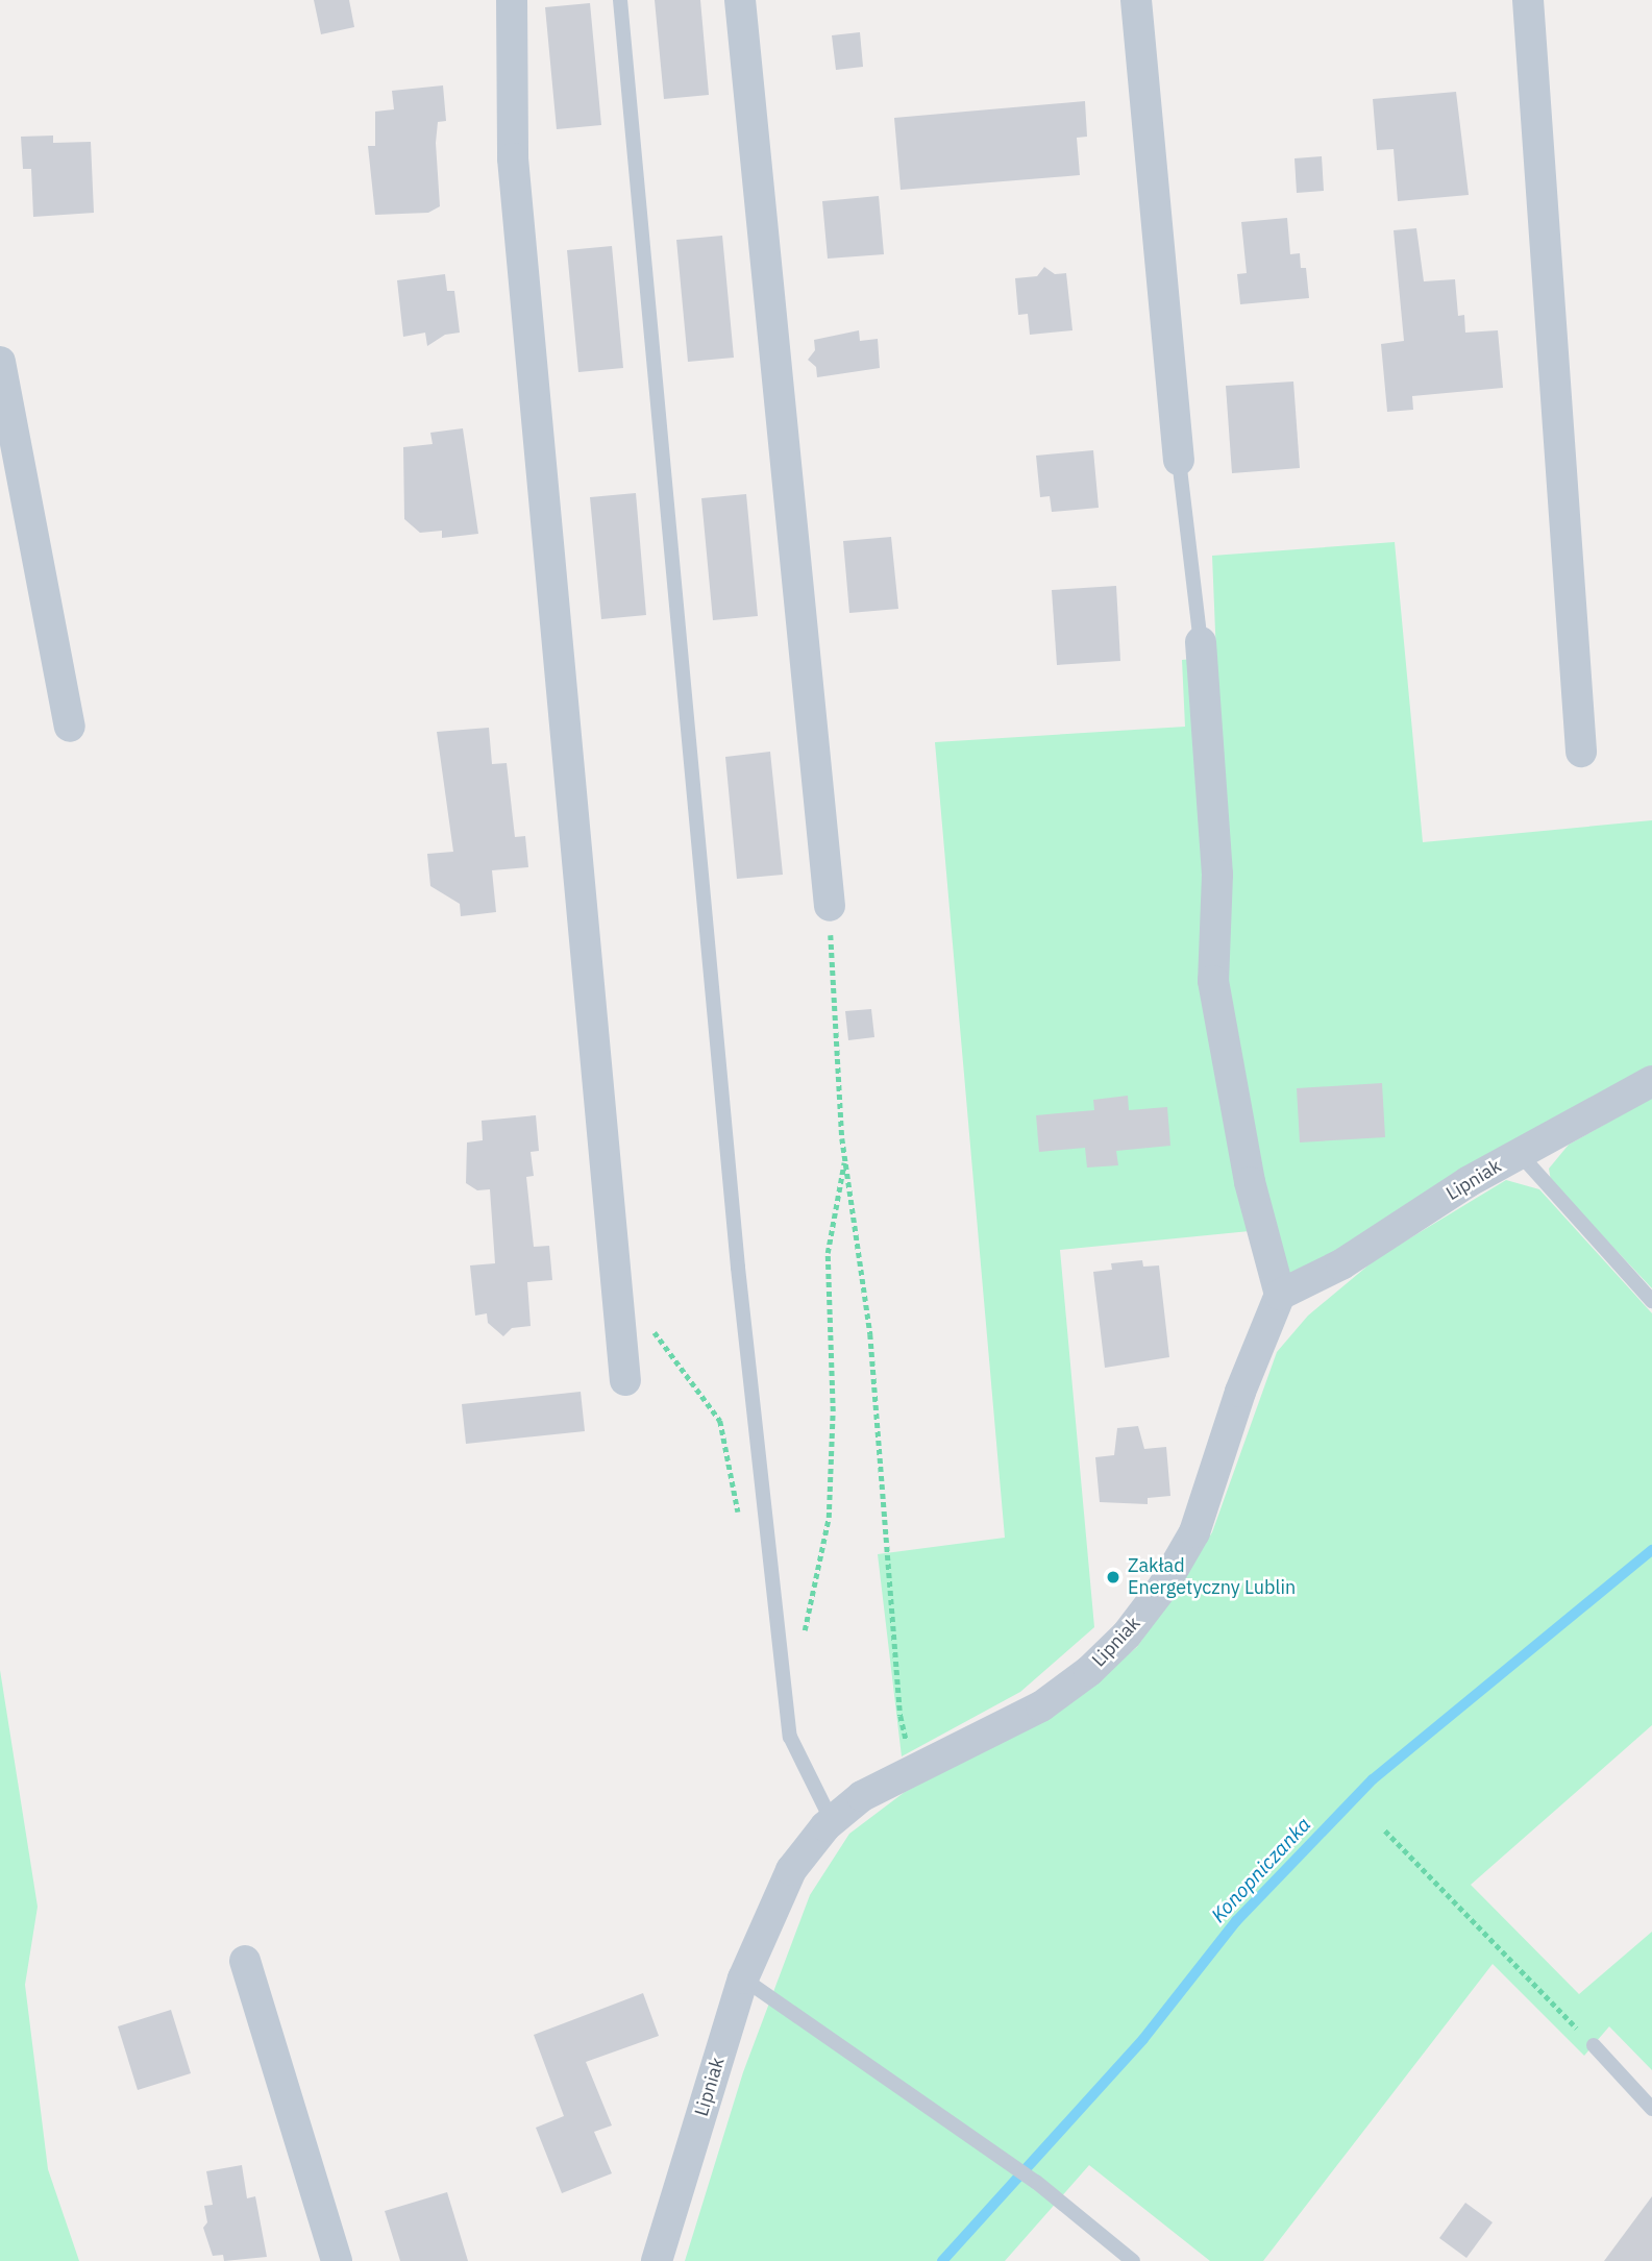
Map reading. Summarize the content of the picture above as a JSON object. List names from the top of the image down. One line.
{"streets":{"street":["Lipniak"]},"water":["Konopniczanka"],"places":["Zakład Energetyczny Lublin"]}
